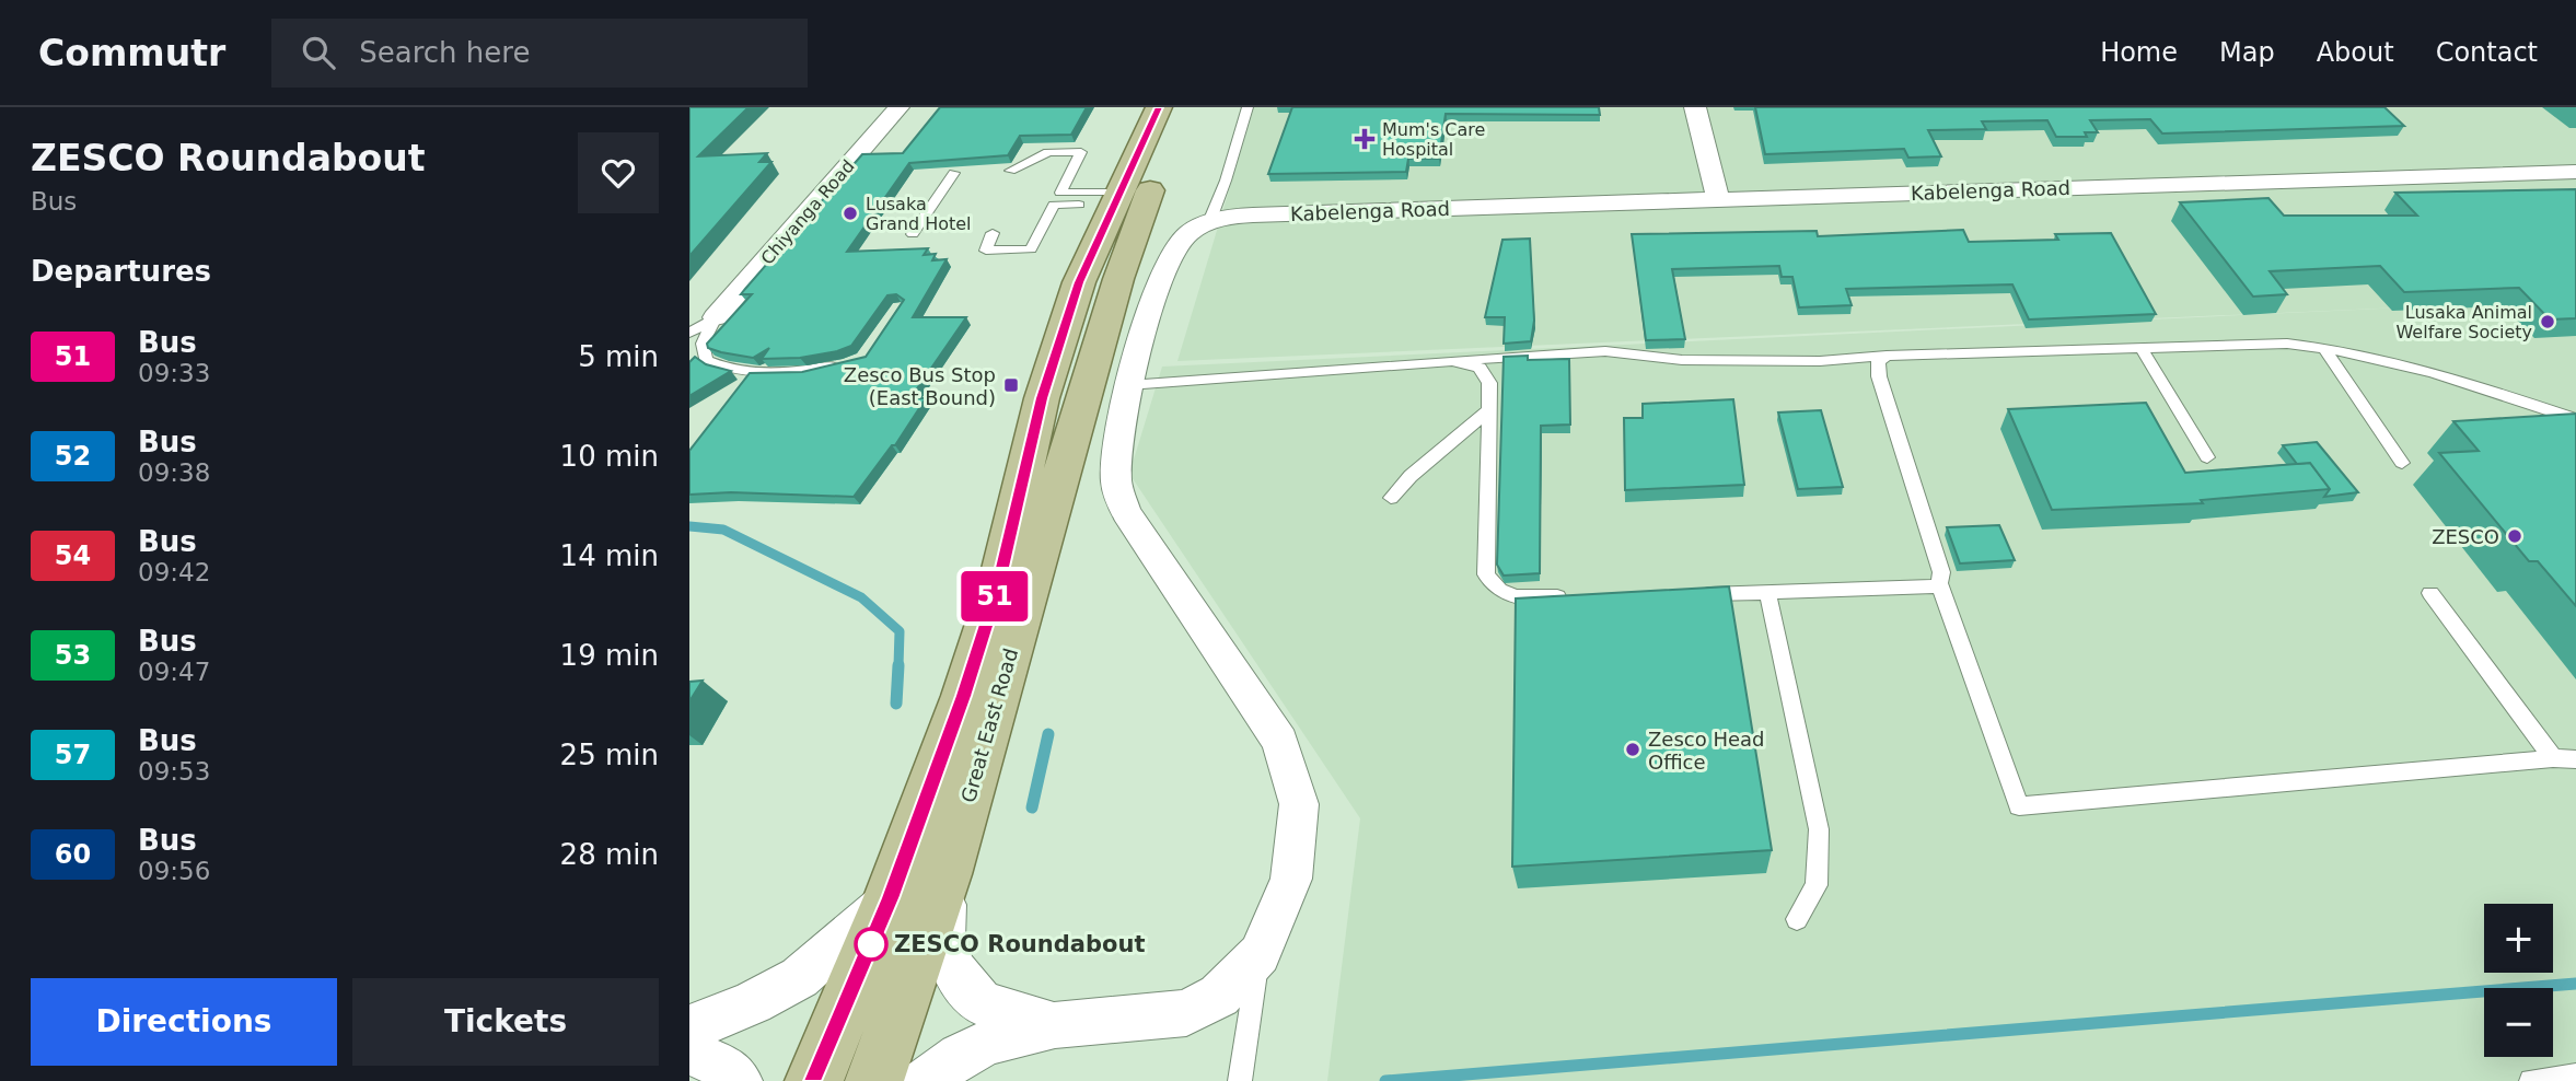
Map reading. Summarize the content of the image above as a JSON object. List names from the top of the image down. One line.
{"streets":{"main road":["Great East Road"],"street":["Kabelenga Road","Chiyanga Road"]},"crossings":[["Kabelenga Road","Great East Road"]],"places":{"health":["Mum's Care Hospital"],"other":["Lusaka Grand Hotel","Lusaka Animal Welfare Society","ZESCO","Zesco Head Office","ZESCO Roundabout"],"transit":["Zesco Bus Stop (East Bound)"]},"lines":["bus line 51"],"page":{"header":"Commutr","search":"Search here","nav":["Home","Map","About","Contact"],"heading":[["ZESCO Roundabout","Bus"],"Departures"],"on_map":"51","list":[{"mark":"51","name":"Bus","note":"09:33","value":"5 min"},{"mark":"52","name":"Bus","note":"09:38","value":"10 min"},{"mark":"54","name":"Bus","note":"09:42","value":"14 min"},{"mark":"53","name":"Bus","note":"09:47","value":"19 min"},{"mark":"57","name":"Bus","note":"09:53","value":"25 min"},{"mark":"60","name":"Bus","note":"09:56","value":"28 min"}],"map_buttons":["+","−"],"buttons":["Directions","Tickets"]}}
